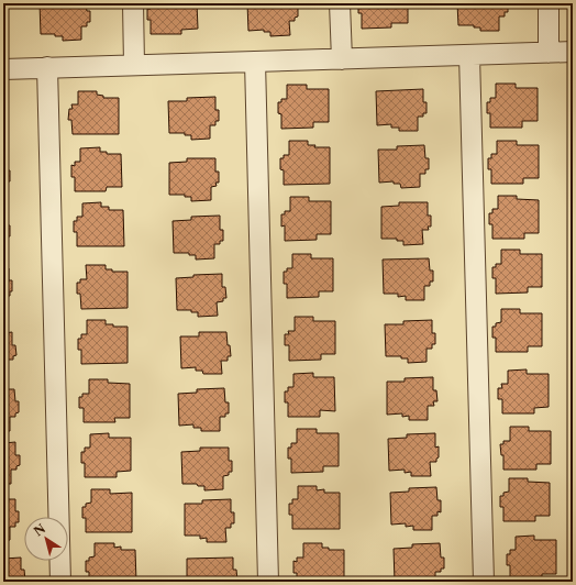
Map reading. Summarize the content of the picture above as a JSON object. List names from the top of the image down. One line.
{"north":"top left"}
